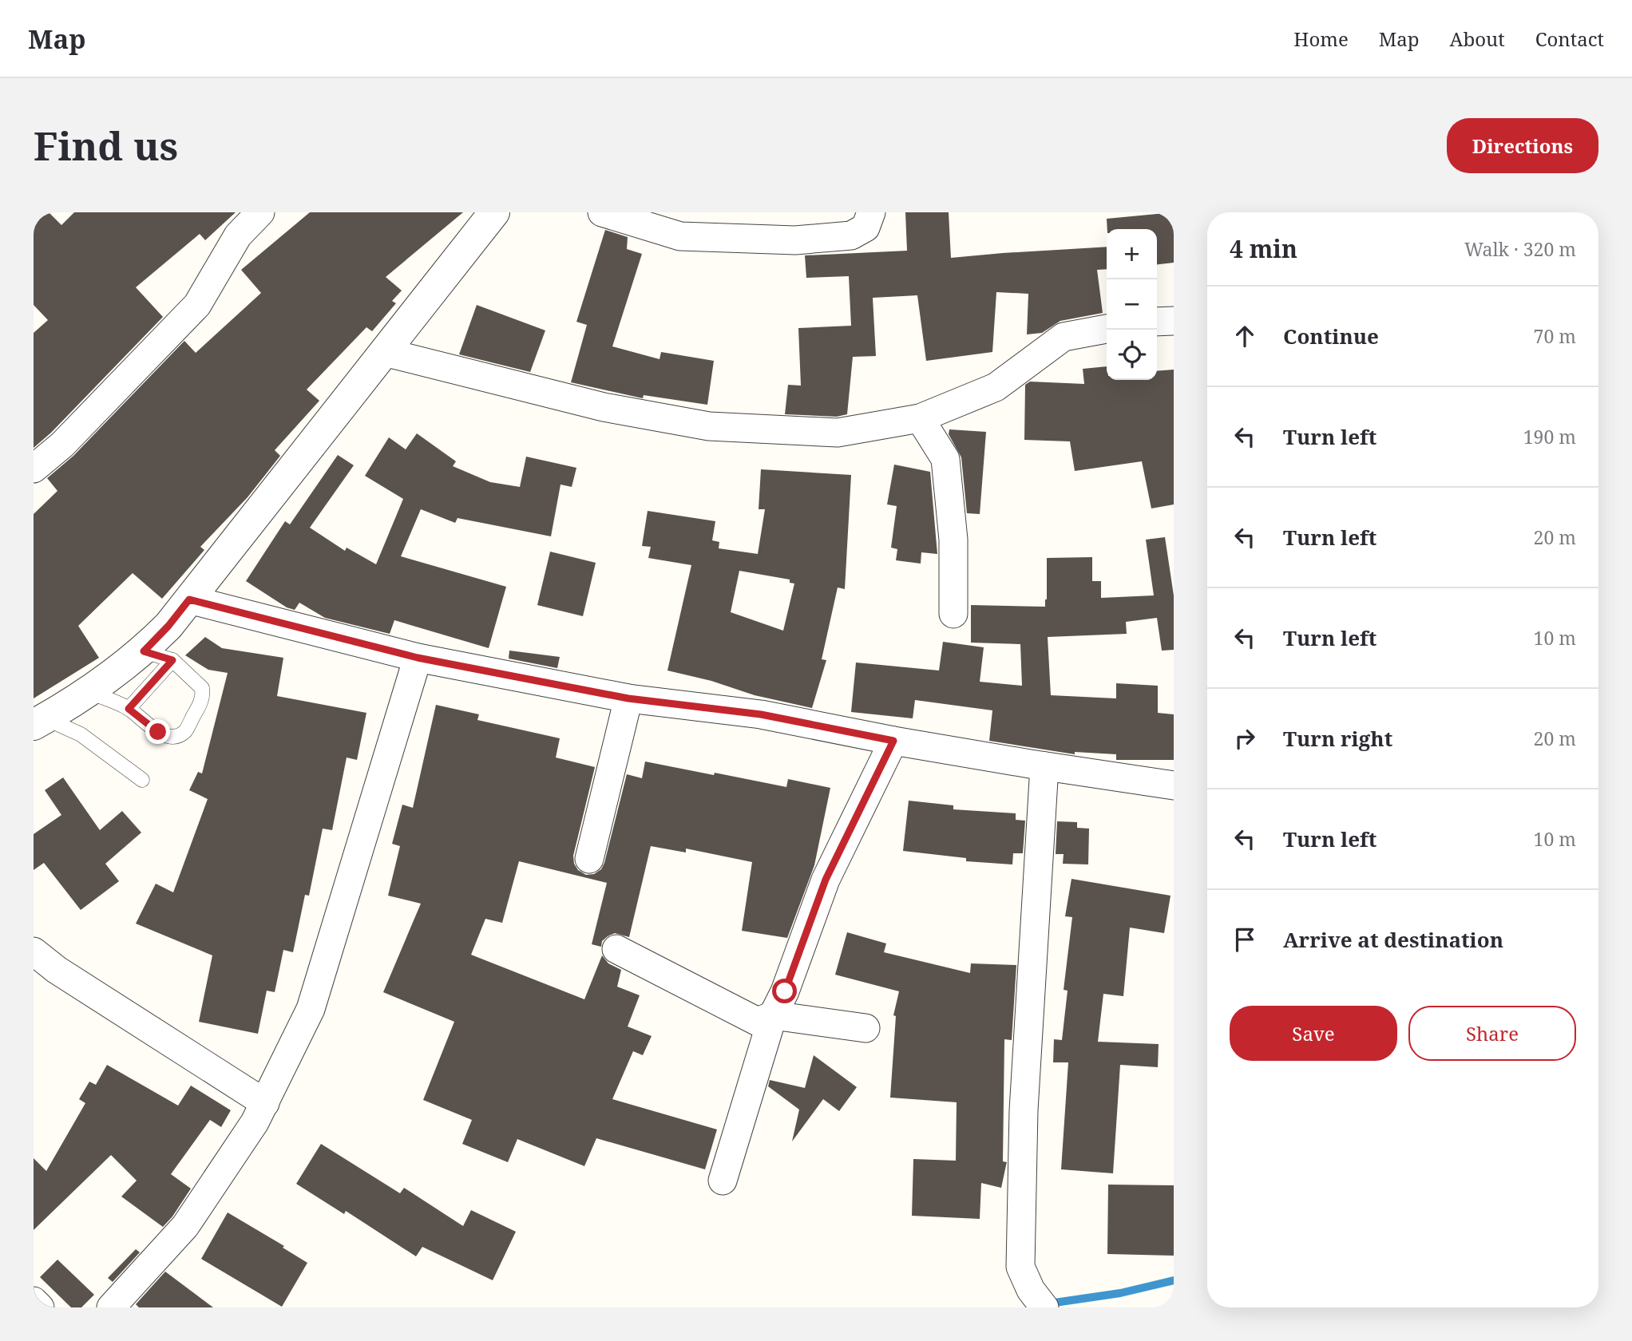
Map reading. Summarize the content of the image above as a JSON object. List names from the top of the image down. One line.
{"page":{"header":"Map","nav":["Home","Map","About","Contact"],"buttons":["Directions",["Save","Share"]],"title":"Find us","heading":["4 min","Walk · 320 m"],"map_buttons":["+","−"],"list":[["Continue","70 m"],["Turn left","190 m"],["Turn left","20 m"],["Turn left","10 m"],["Turn right","20 m"],["Turn left","10 m"],"Arrive at destination"]}}
